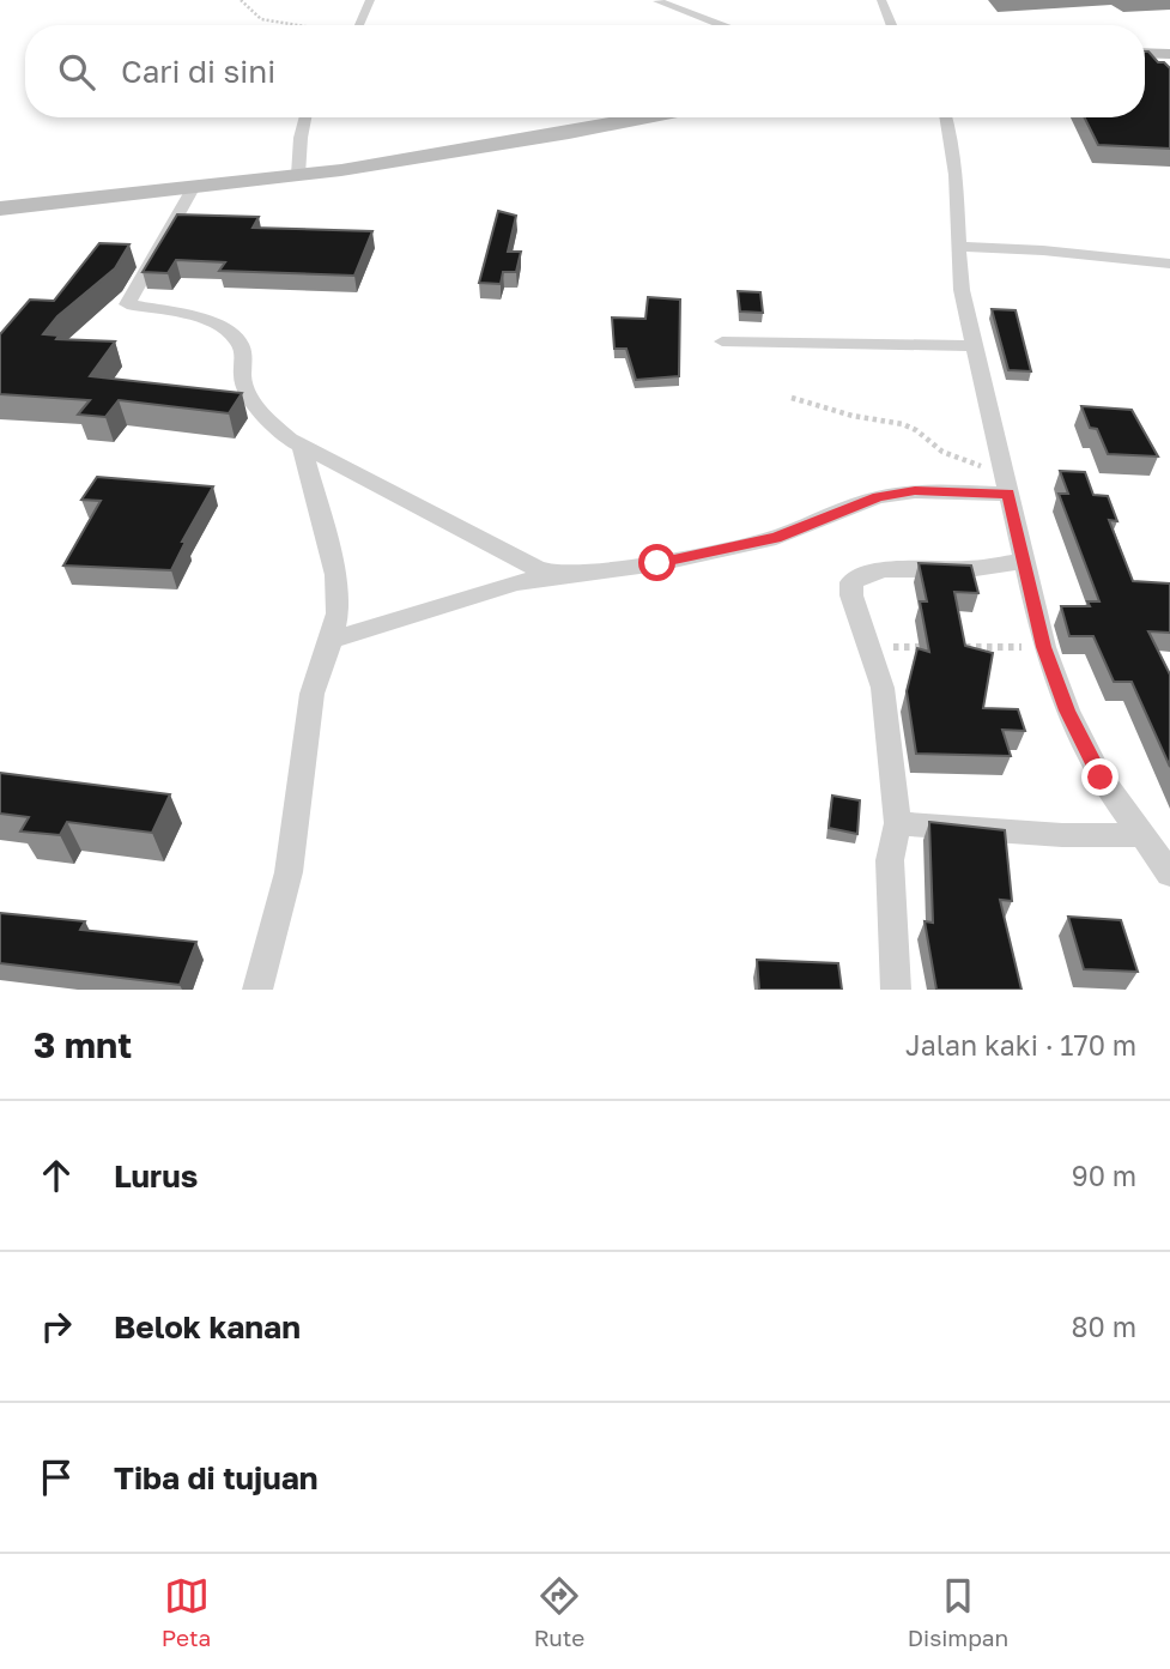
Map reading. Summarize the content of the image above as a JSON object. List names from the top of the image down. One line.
{"page":{"search":"Cari di sini","heading":["3 mnt","Jalan kaki · 170 m"],"list":[["Lurus","90 m"],["Belok kanan","80 m"],"Tiba di tujuan"],"nav":["Peta","Rute","Disimpan"]}}
